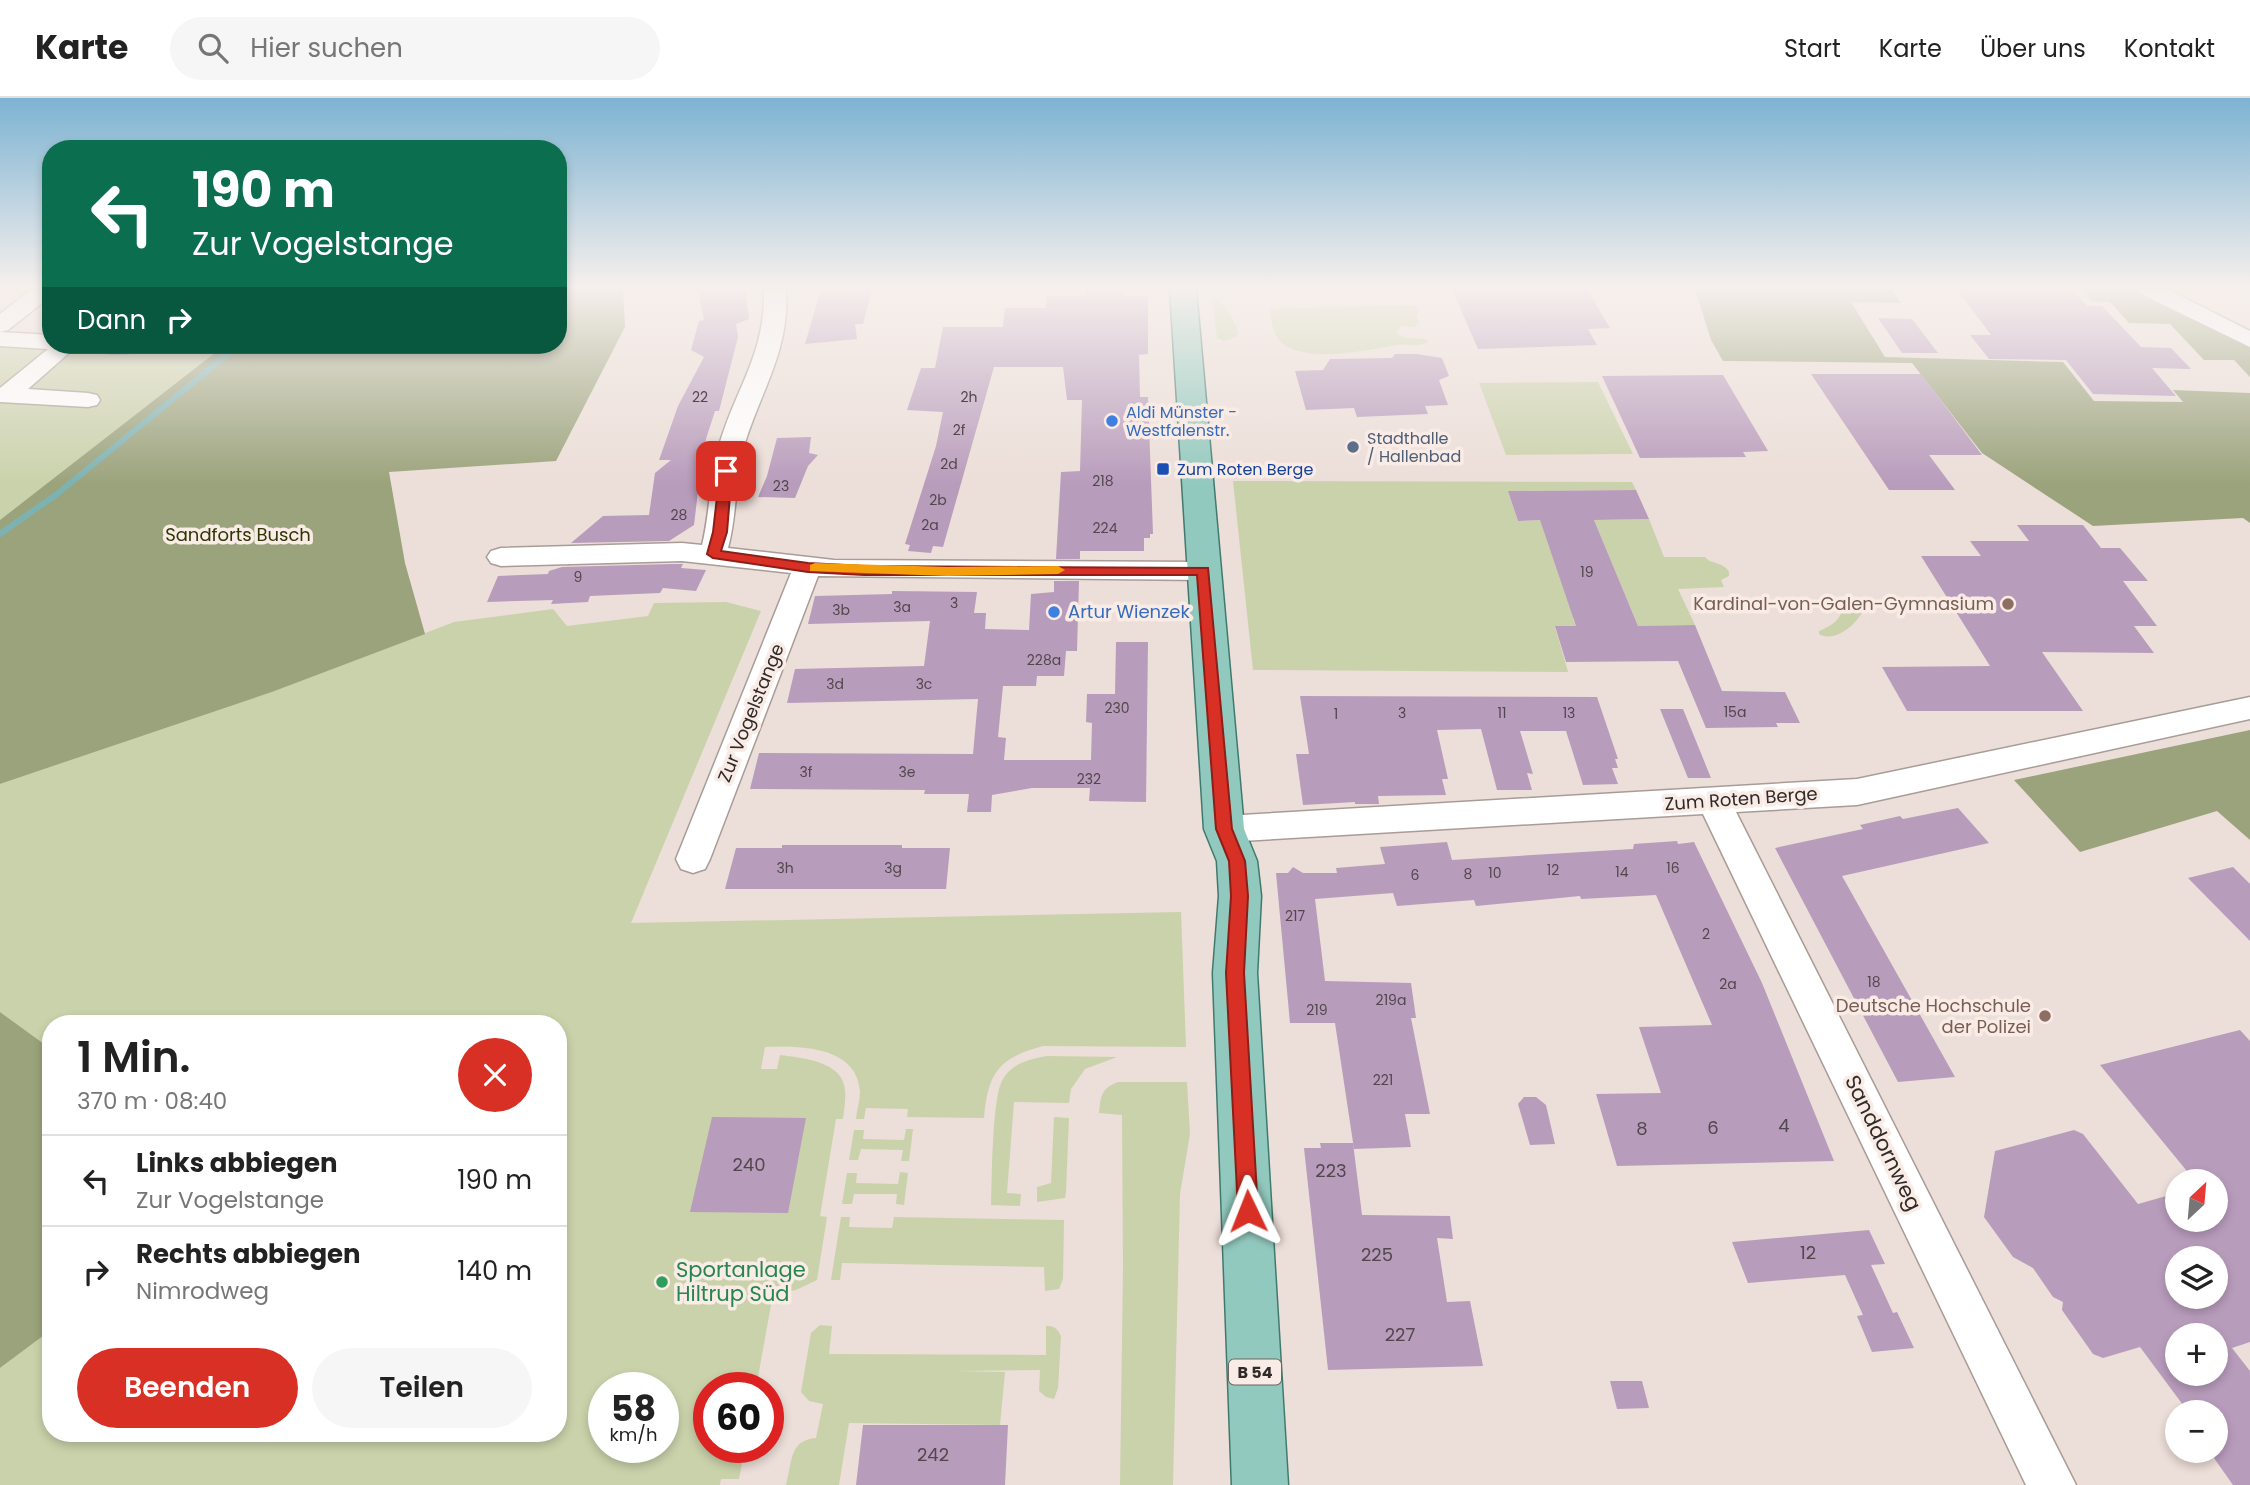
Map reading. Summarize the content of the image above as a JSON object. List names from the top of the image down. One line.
{"streets":{"main road":["B 54"],"street":["Zur Vogelstange","Zum Roten Berge","Sanddornweg"]},"crossings":[["Zum Roten Berge","Sanddornweg"],["Zum Roten Berge","B 54"]],"parks":["Sandforts Busch"],"places":{"other":["Aldi Münster - Westfalenstr.","Stadthalle / Hallenbad","Kardinal-von-Galen-Gymnasium","Artur Wienzek","Deutsche Hochschule der Polizei","Sportanlage Hiltrup Süd"],"transit":["Zum Roten Berge"]},"house_numbers":["22","2h","2f","2d","218","23","2b","28","2a","224","19","9","3","3a","3b","228a","3d","3c","230","15a","3","11","13","1","3f","3e","232","3h","3g","16","12","14","10","8","6","217","2","18","2a","219a","219","221","4","6","8","240","223","12","225","227","242"],"north":"top right","page":{"header":"Karte","search":"Hier suchen","nav":["Start","Karte","Über uns","Kontakt"],"turn":["190 m","Zur Vogelstange"],"then":"Dann","heading":["1 Min.","370 m · 08:40"],"list":[{"name":"Links abbiegen","note":"Zur Vogelstange","value":"190 m"},{"name":"Rechts abbiegen","note":"Nimrodweg","value":"140 m"}],"map_buttons":["+","−"],"buttons":["Beenden","Teilen"],"speed":"58 km/h","limit":"60"}}
